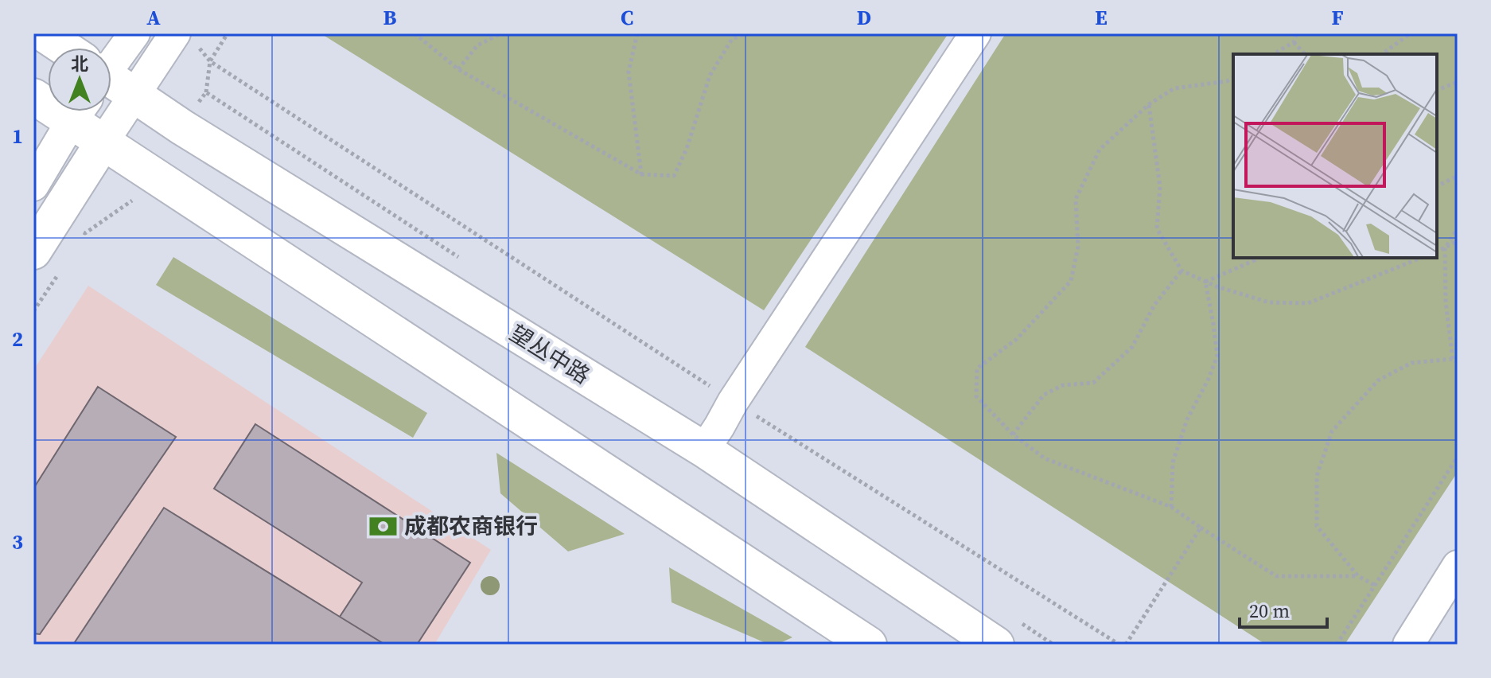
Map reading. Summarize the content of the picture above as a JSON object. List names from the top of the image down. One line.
{"streets":{"main road":["望丛中路"]},"places":{"bank":["成都农商银行"]},"scale_bar":"20 m","north":"top","grid":{"columns":["A","B","C","D","E","F"],"rows":["1","2","3"]}}
